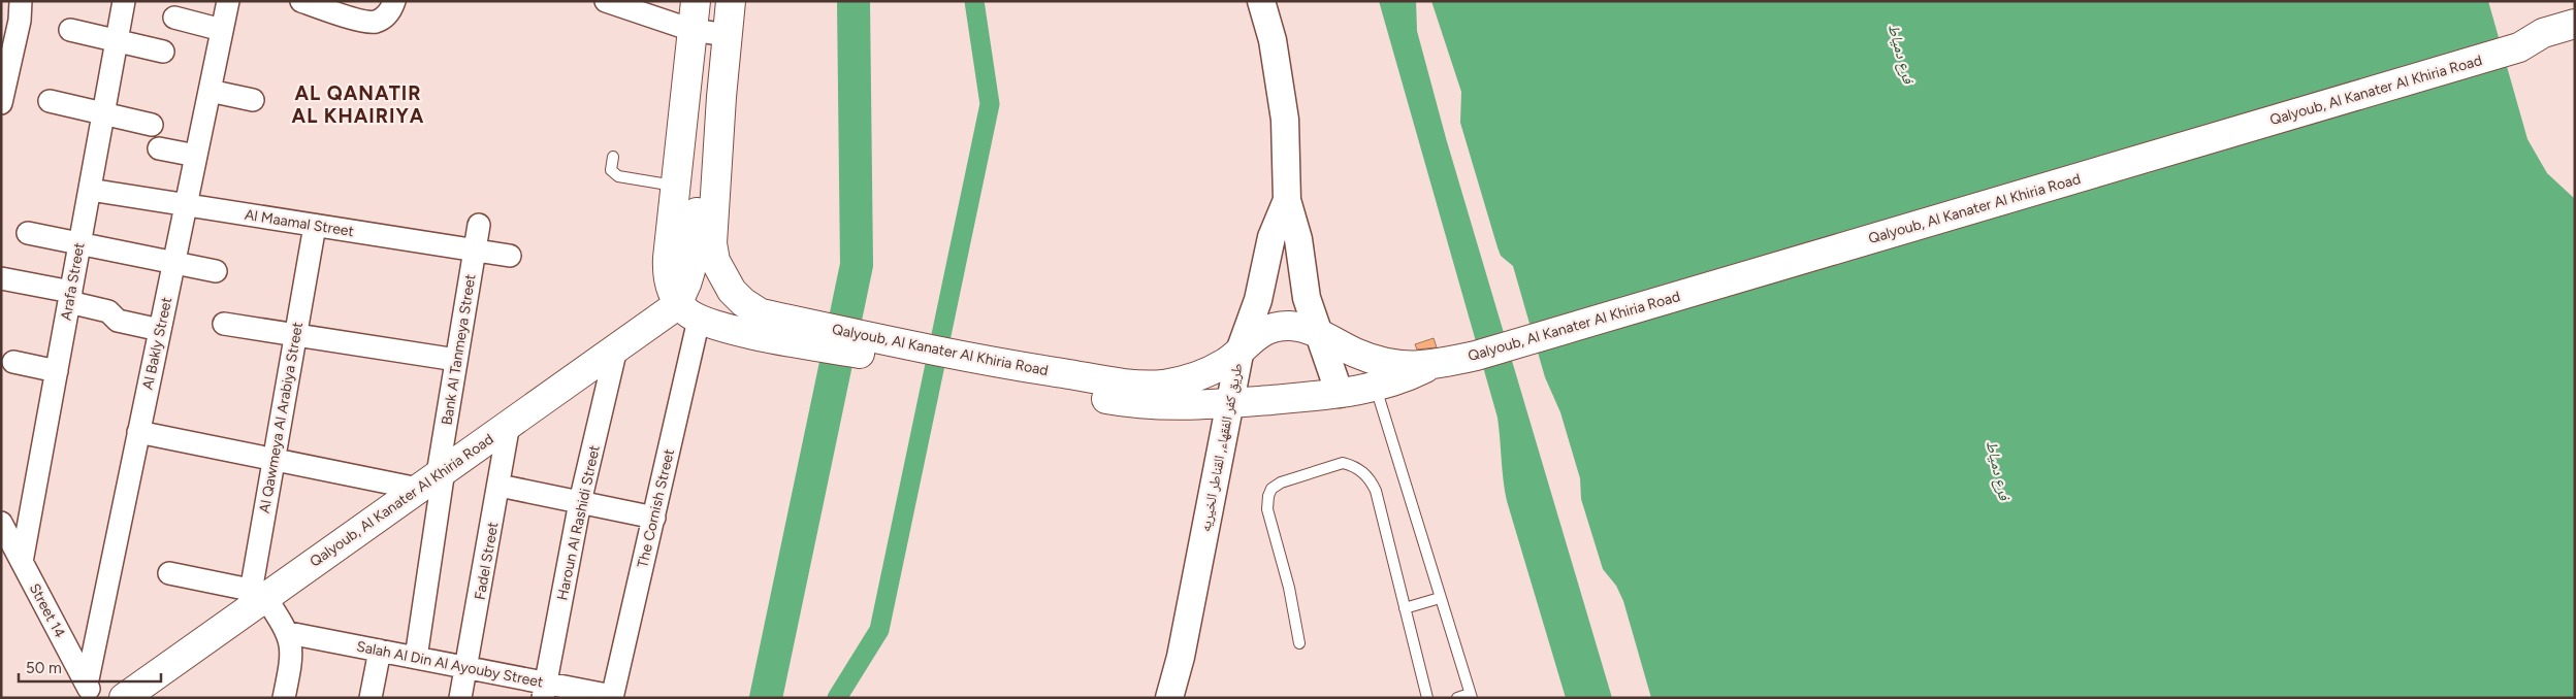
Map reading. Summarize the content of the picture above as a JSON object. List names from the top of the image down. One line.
{"streets":{"main road":["Qalyoub, Al Kanater Al Khiria Road"],"street":["Al Maamal Street","Arafa Street","Al Bakly Street","Bank Al Tanmeya Street","Al Qawmeya Al Arabiya Street","طريق كفر الفقهاء, القناطر الخيريه","The Cornish Street","Haroun Al Rashidi Street","Fadel Street","Street 14","Salah Al Din Al Ayouby Street"]},"crossings":[["Qalyoub, Al Kanater Al Khiria Road","Bank Al Tanmeya Street"],["Qalyoub, Al Kanater Al Khiria Road","Al Qawmeya Al Arabiya Street"],["Qalyoub, Al Kanater Al Khiria Road","طريق كفر الفقهاء, القناطر الخيريه"],["Qalyoub, Al Kanater Al Khiria Road","The Cornish Street"],["Qalyoub, Al Kanater Al Khiria Road","Haroun Al Rashidi Street"],["Qalyoub, Al Kanater Al Khiria Road","Fadel Street"],["Al Maamal Street","Arafa Street"],["Al Maamal Street","Al Bakly Street"],["Al Maamal Street","Bank Al Tanmeya Street"],["Al Maamal Street","Al Qawmeya Al Arabiya Street"],["Arafa Street","Street 14"],["Al Bakly Street","Street 14"],["Bank Al Tanmeya Street","Salah Al Din Al Ayouby Street"],["The Cornish Street","Salah Al Din Al Ayouby Street"],["Haroun Al Rashidi Street","Salah Al Din Al Ayouby Street"],["Fadel Street","Salah Al Din Al Ayouby Street"]],"districts":["AL QANATIR AL KHAIRIYA"],"water":["فرع دمياط"],"scale_bar":"50 m"}
